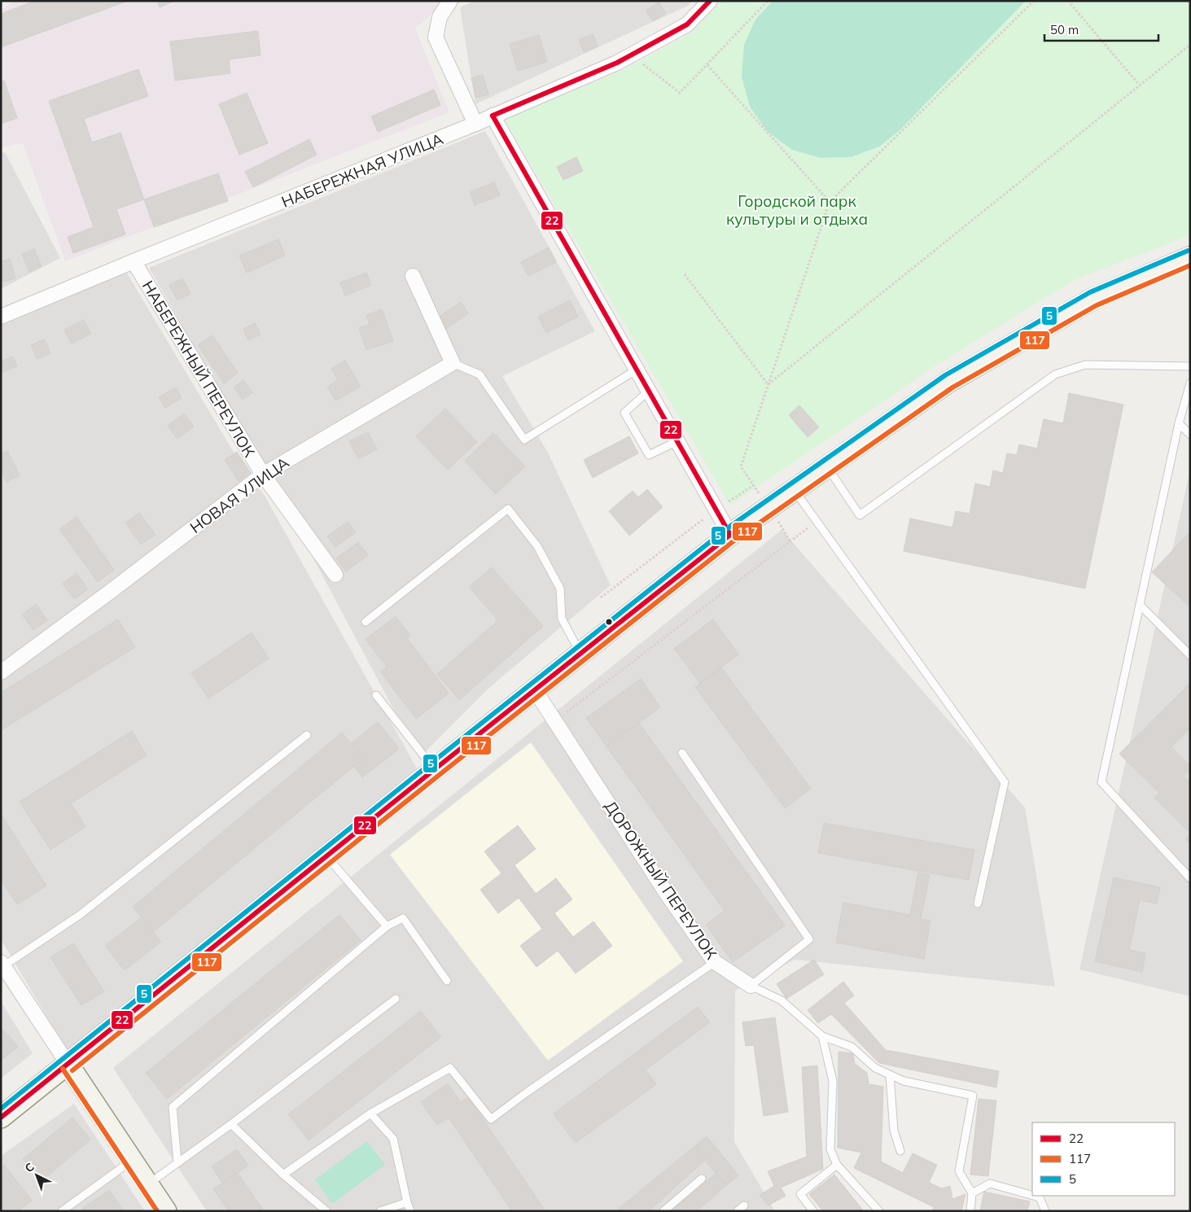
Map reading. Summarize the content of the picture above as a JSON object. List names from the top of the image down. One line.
{"streets":{"street":["НАБЕРЕЖНАЯ УЛИЦА","НАБЕРЕЖНЫЙ ПЕРЕУЛОК","НОВАЯ УЛИЦА","ДОРОЖНЫЙ ПЕРЕУЛОК"]},"crossings":[["НАБЕРЕЖНАЯ УЛИЦА","НАБЕРЕЖНЫЙ ПЕРЕУЛОК"],["НАБЕРЕЖНЫЙ ПЕРЕУЛОК","НОВАЯ УЛИЦА"]],"parks":["Городской парк культуры и отдыха"],"lines":["transit line 22","transit line 5","transit line 117"],"legend":["22","117","5"],"scale_bar":"50 m","north":"top left"}
